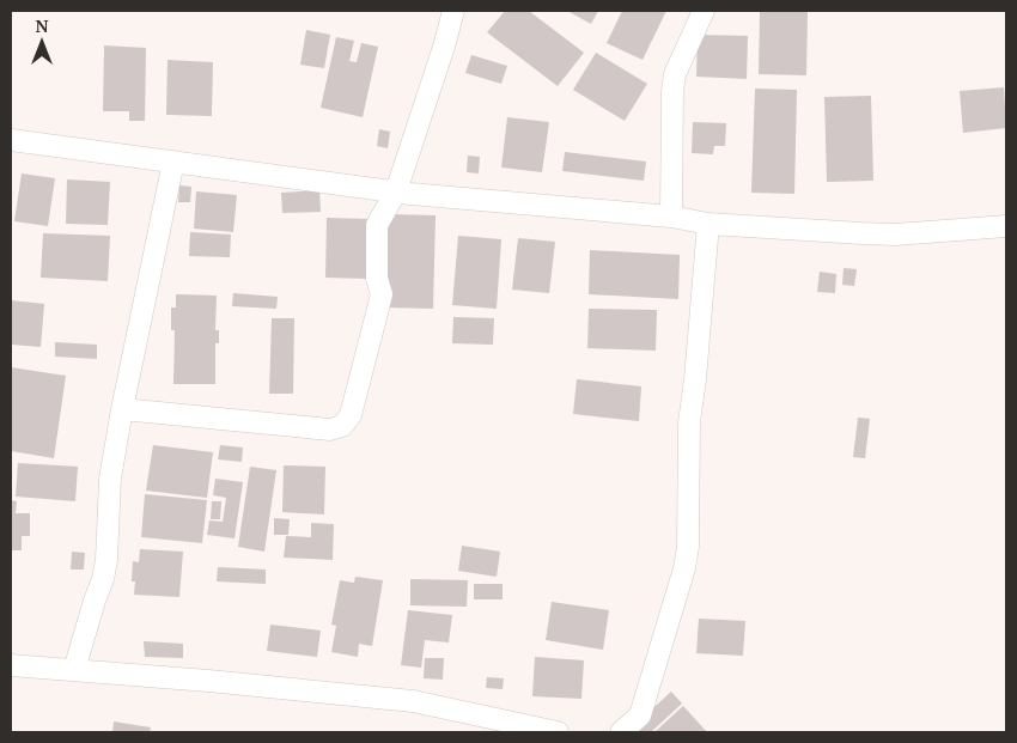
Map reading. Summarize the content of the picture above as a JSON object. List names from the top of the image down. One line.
{"north":"top"}
